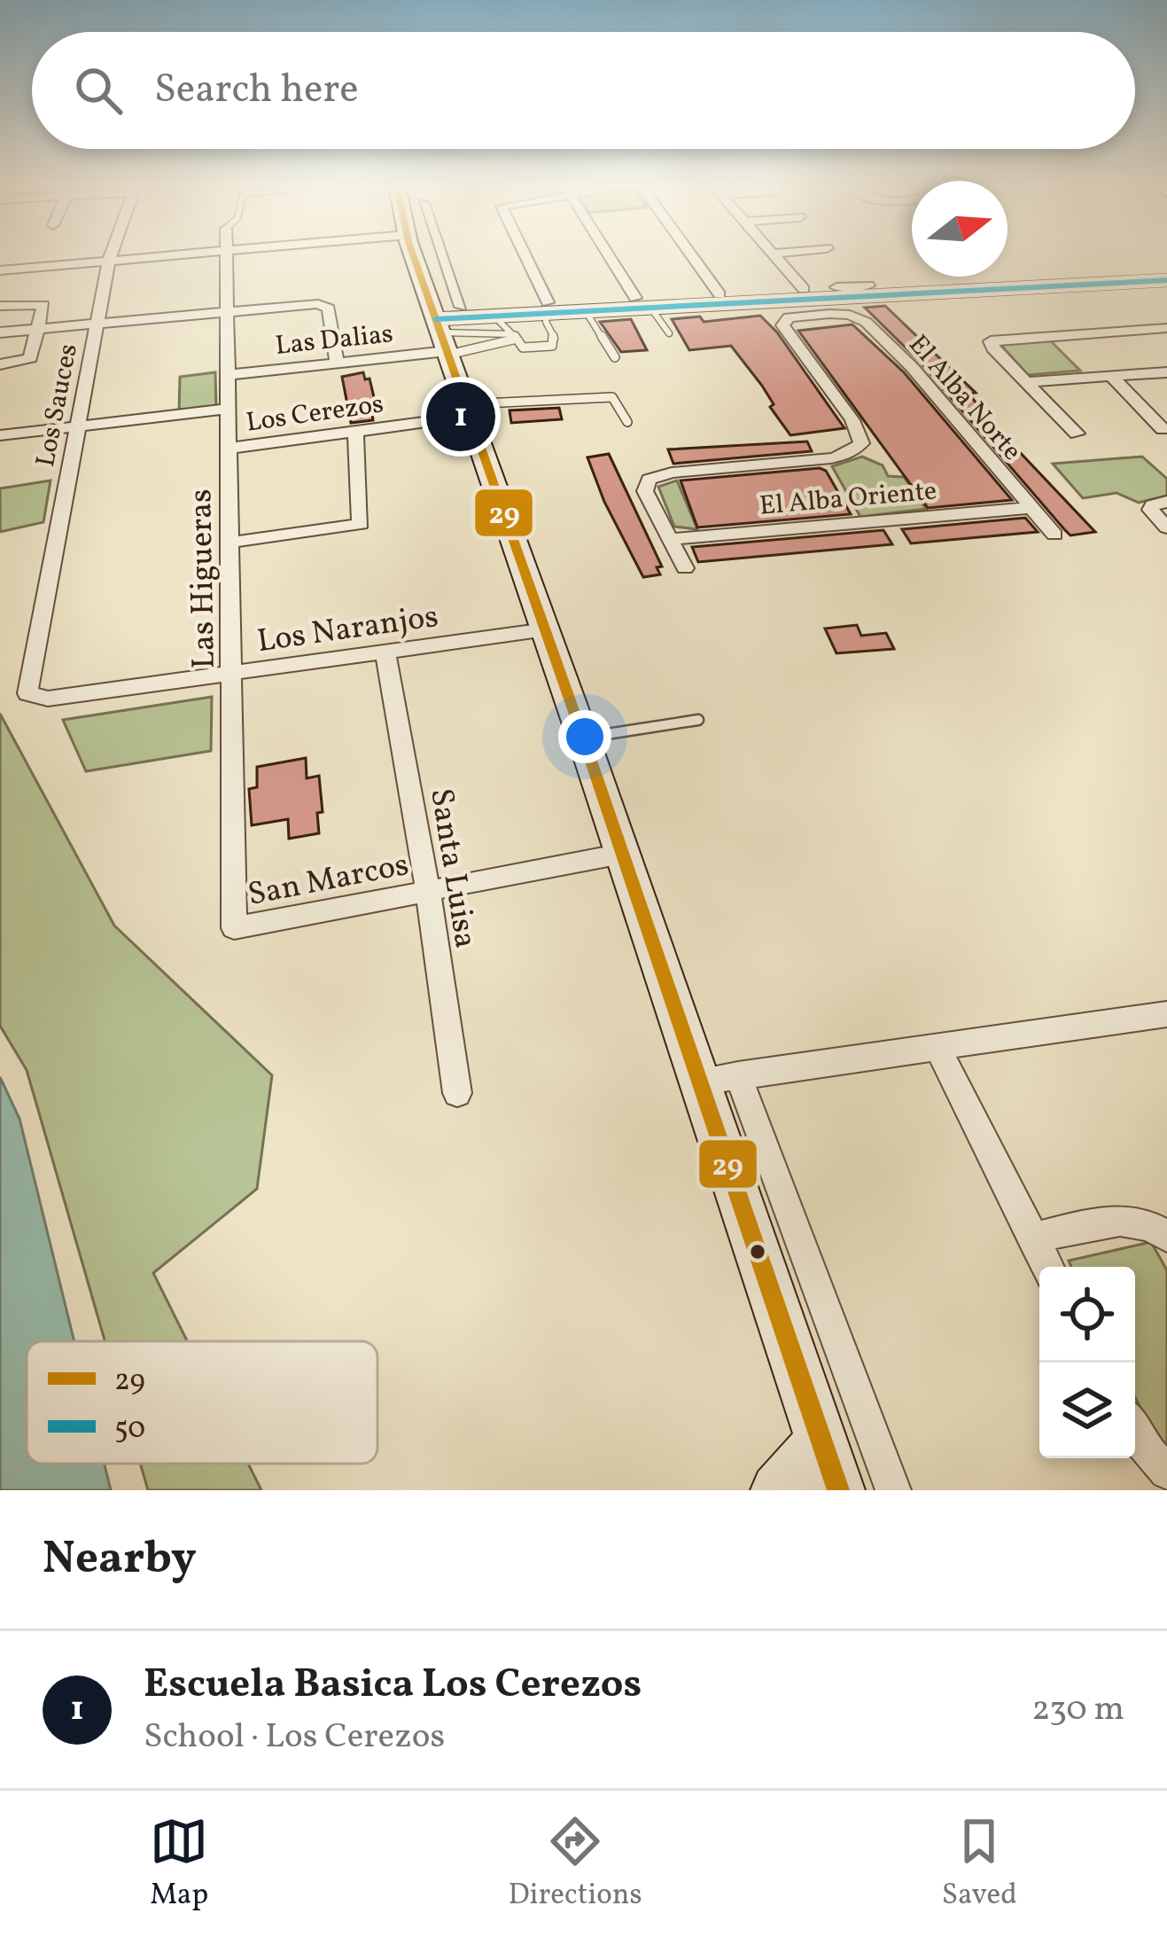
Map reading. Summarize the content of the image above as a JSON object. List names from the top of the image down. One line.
{"streets":{"street":["Las Dalias","El Alba Norte","Los Sauces","Los Cerezos","El Alba Oriente","Las Higueras","Los Naranjos","Santa Luisa","San Marcos"]},"crossings":[["Las Dalias","Las Higueras"],["El Alba Norte","El Alba Oriente"],["Los Sauces","Los Naranjos"],["Los Cerezos","Las Higueras"],["Las Higueras","Los Naranjos"],["Las Higueras","San Marcos"],["Los Naranjos","Santa Luisa"],["Santa Luisa","San Marcos"]],"lines":["transit line 29","transit line 50"],"legend":["29","50"],"north":"right","page":{"search":"Search here","pins":"1","heading":"Nearby","list":[{"mark":"1","name":"Escuela Basica Los Cerezos","note":"School · Los Cerezos","value":"230 m"}],"nav":["Map","Directions","Saved"]}}
